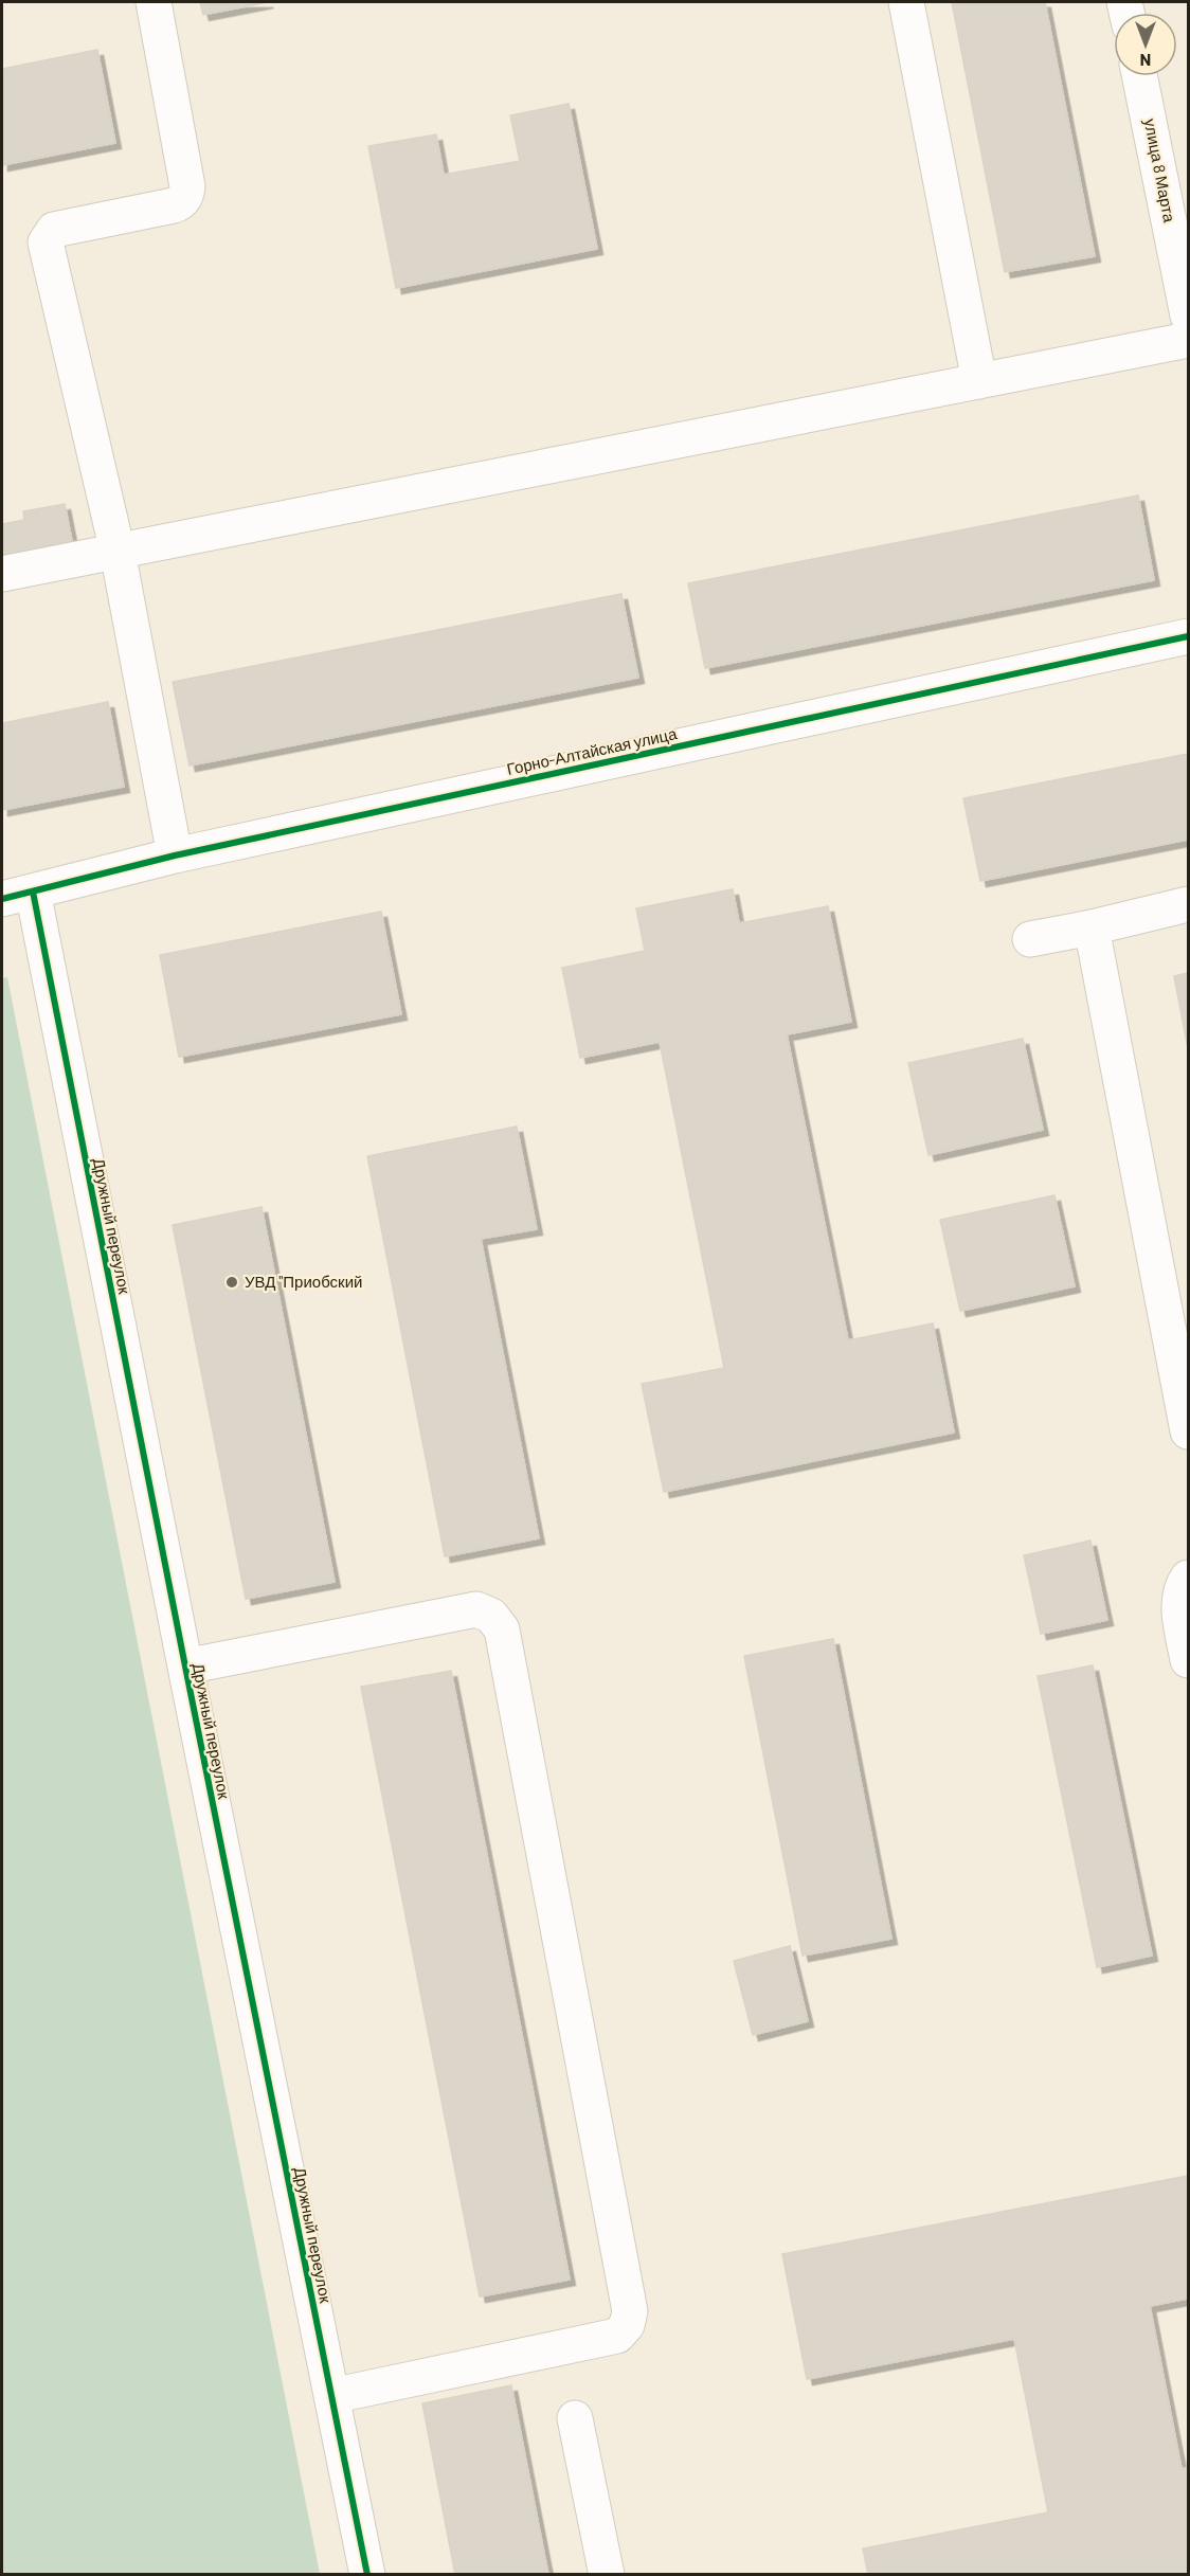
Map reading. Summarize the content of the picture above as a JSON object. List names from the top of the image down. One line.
{"streets":{"street":["улица 8 Марта","Горно-Алтайская улица","Дружный переулок"]},"crossings":[["Горно-Алтайская улица","Дружный переулок"]],"places":["УВД \"Приобский"],"north":"bottom"}
